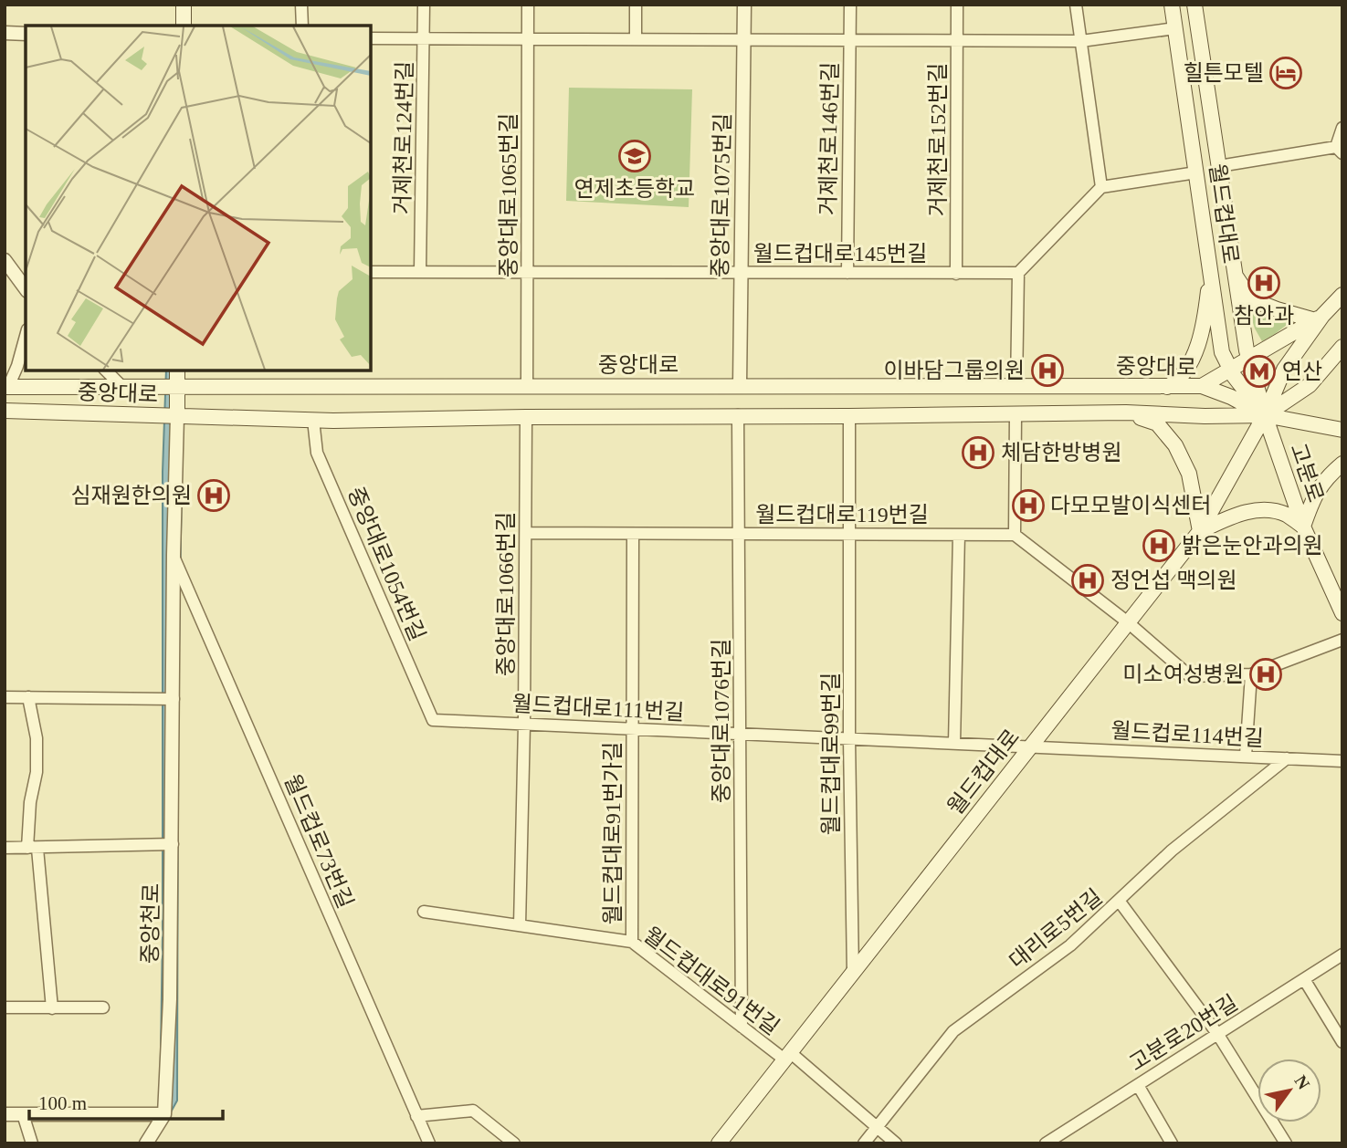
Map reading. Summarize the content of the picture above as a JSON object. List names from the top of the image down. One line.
{"streets":{"main road":["월드컵대로","중앙대로","고분로"],"street":["거제천로124번길","거제천로146번길","거제천로152번길","중앙대로1065번길","중앙대로1075번길","월드컵대로145번길","월드컵대로119번길","중앙대로1054번길","중앙대로1066번길","월드컵대로111번길","중앙대로1076번길","월드컵로114번길","월드컵대로99번길","월드컵대로91번가길","월드컵로73번길","중앙천로","대리로5번길","월드컵대로91번길","고분로20번길"]},"crossings":[["거제천로124번길","월드컵대로145번길"],["거제천로146번길","월드컵대로145번길"],["거제천로152번길","월드컵대로145번길"],["중앙대로1065번길","월드컵대로145번길"],["중앙대로1065번길","중앙대로"],["중앙대로1075번길","월드컵대로145번길"],["중앙대로1075번길","중앙대로"],["월드컵대로","중앙대로"],["월드컵대로","고분로"],["월드컵대로","월드컵대로119번길"],["월드컵대로","월드컵대로111번길"],["월드컵대로","월드컵로114번길"],["월드컵대로","월드컵대로99번길"],["월드컵대로","월드컵대로91번길"],["중앙대로","고분로"],["중앙대로","월드컵대로119번길"],["중앙대로","중앙대로1054번길"],["중앙대로","중앙대로1066번길"],["중앙대로","중앙대로1076번길"],["중앙대로","월드컵대로99번길"],["중앙대로","중앙천로"],["월드컵대로119번길","중앙대로1066번길"],["월드컵대로119번길","중앙대로1076번길"],["월드컵대로119번길","월드컵대로99번길"],["월드컵대로119번길","월드컵대로91번가길"],["중앙대로1054번길","월드컵대로111번길"],["중앙대로1066번길","월드컵대로111번길"],["중앙대로1066번길","월드컵대로91번길"],["월드컵대로111번길","중앙대로1076번길"],["월드컵대로111번길","월드컵로114번길"],["월드컵대로111번길","월드컵대로99번길"],["월드컵대로111번길","월드컵대로91번가길"],["중앙대로1076번길","월드컵대로91번길"],["월드컵로114번길","대리로5번길"],["월드컵대로91번가길","월드컵대로91번길"],["월드컵로73번길","중앙천로"],["대리로5번길","월드컵대로91번길"]],"places":{"hotel":["힐튼모텔"],"school or university":["연제초등학교"],"hospital":["참안과","이바담그룹의원","체담한방병원","심재원한의원","다모모발이식센터","밝은눈안과의원","정언섭 맥의원","미소여성병원"],"metro station":["연산"]},"scale_bar":"100 m","north":"top right"}
